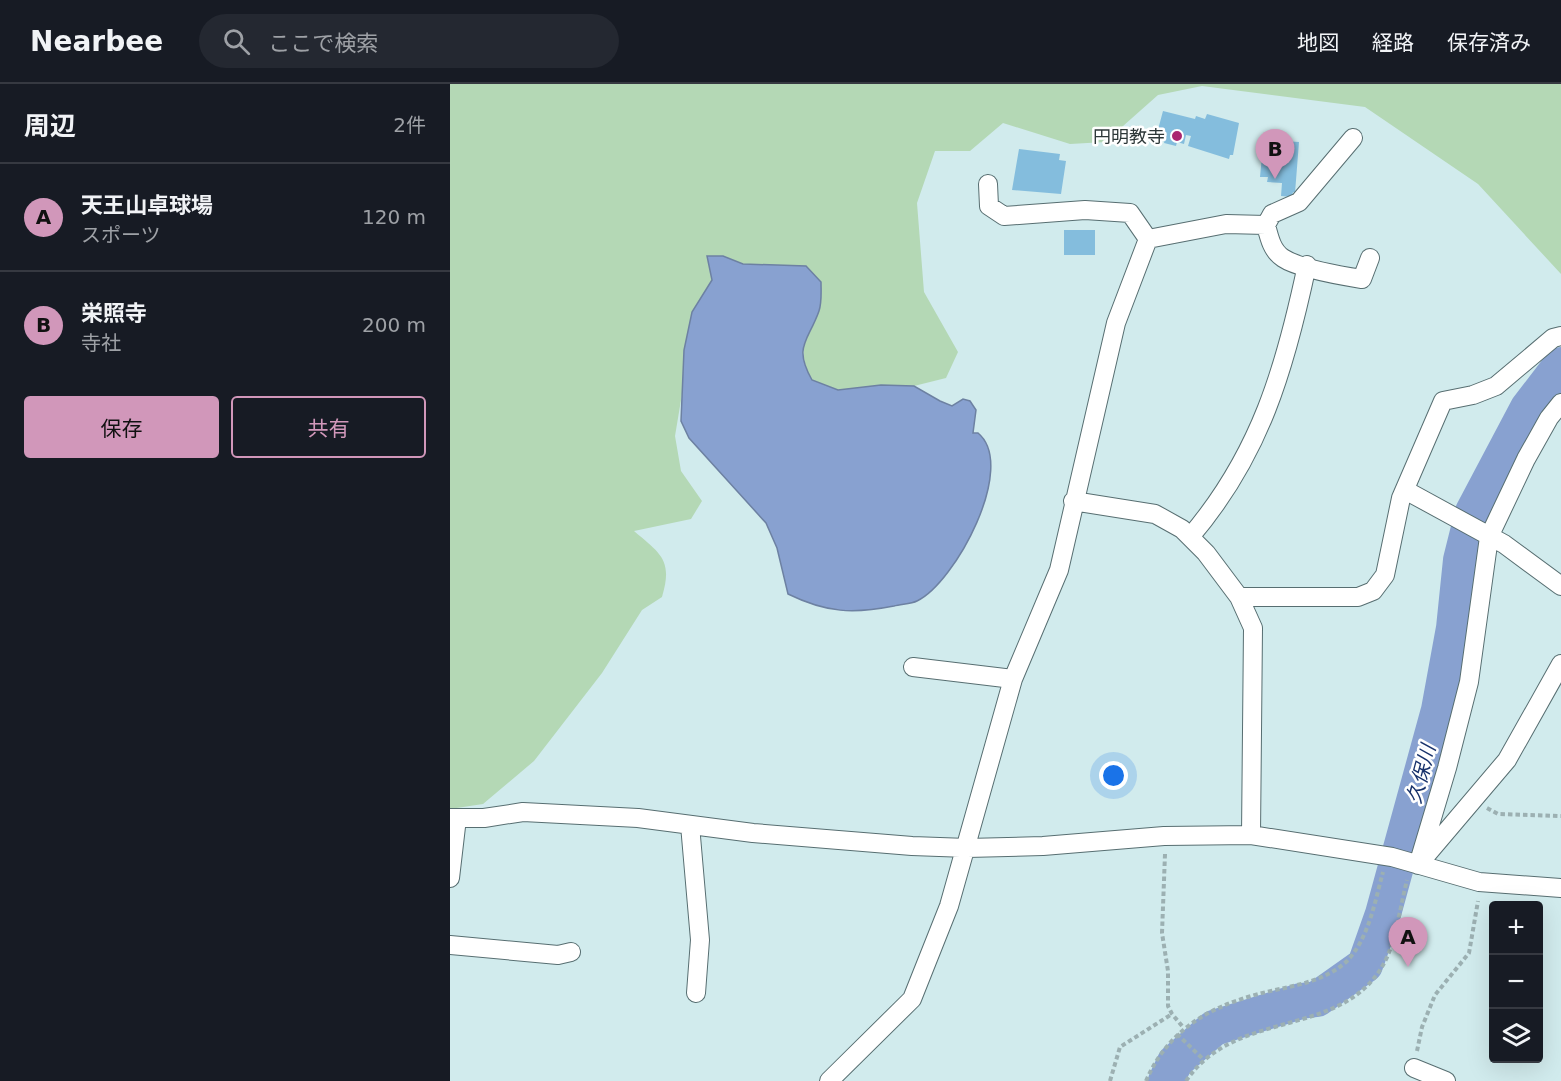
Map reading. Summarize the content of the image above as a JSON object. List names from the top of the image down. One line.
{"water":["久保川"],"places":["円明教寺"],"page":{"header":"Nearbee","search":"ここで検索","nav":["地図","経路","保存済み"],"heading":["周辺","2件"],"pins":["B","A"],"list":[{"mark":"A","name":"天王山卓球場","note":"スポーツ","value":"120 m"},{"mark":"B","name":"栄照寺","note":"寺社","value":"200 m"}],"buttons":["保存","共有"],"map_buttons":["+","−"]}}
